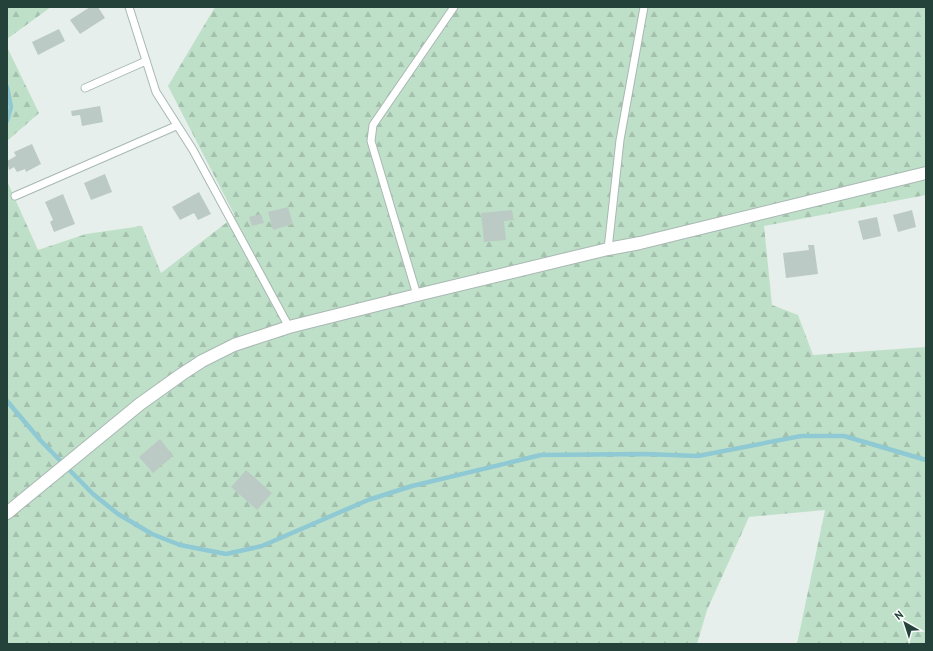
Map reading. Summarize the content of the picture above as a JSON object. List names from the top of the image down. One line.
{"north":"top left"}
